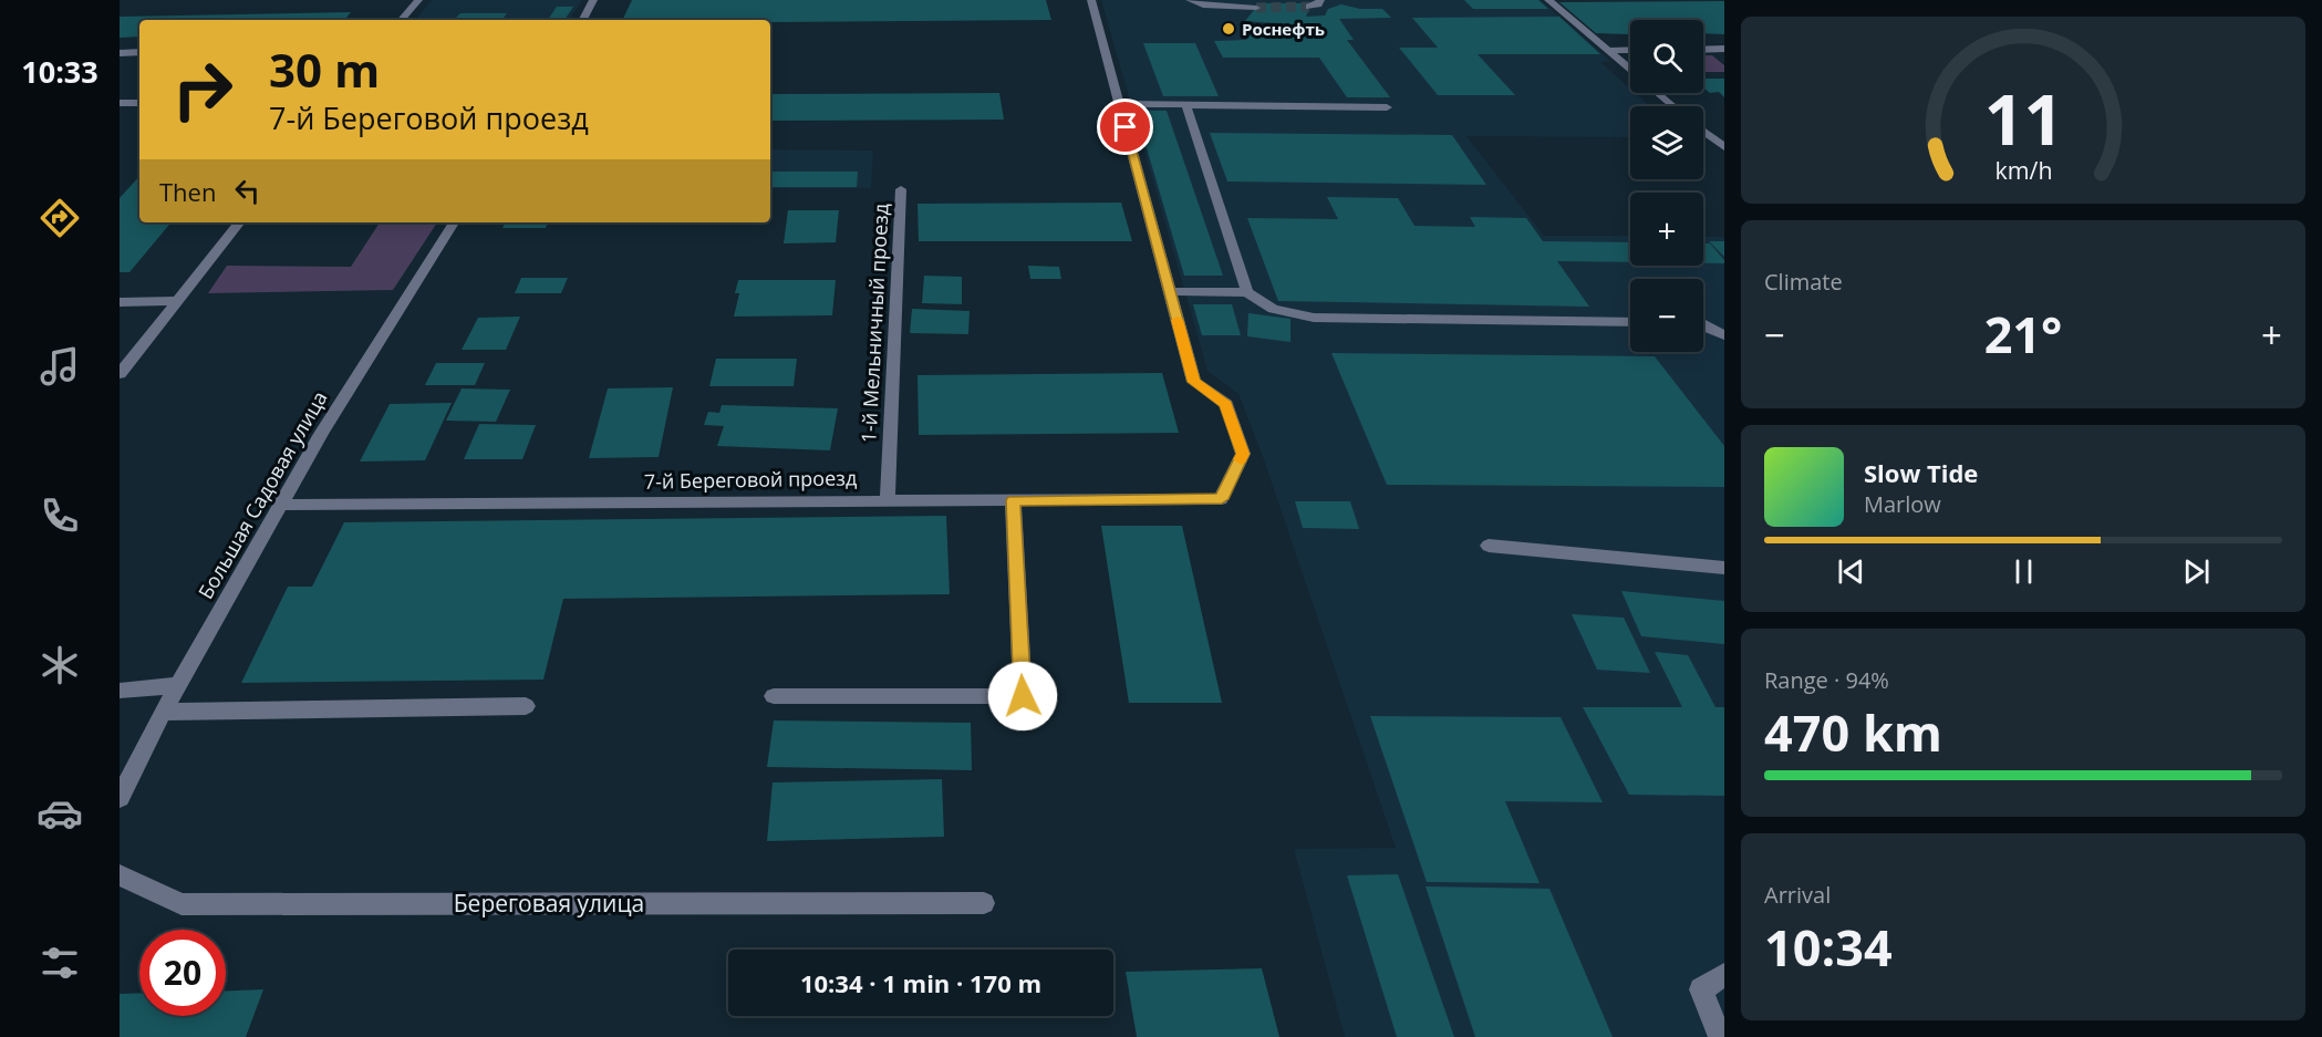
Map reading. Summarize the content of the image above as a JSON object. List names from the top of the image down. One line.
{"streets":{"street":["1-й Мельничный проезд","7-й Береговой проезд","Большая Садовая улица","Береговая улица"]},"crossings":[["1-й Мельничный проезд","7-й Береговой проезд"],["7-й Береговой проезд","Большая Садовая улица"]],"places":["Роснефть"],"page":{"tabs":"10:33","map_buttons":["+","−"],"turn":["30 m","7-й Береговой проезд"],"then":"Then","tile":["Climate",["Range · 94%","470 km"],["Arrival","10:34"]],"heat":["−","21°","+"],"song":["Slow Tide","Marlow"],"limit":"20","trip":"10:34 · 1 min · 170 m","gauge":["11","km/h"]}}
